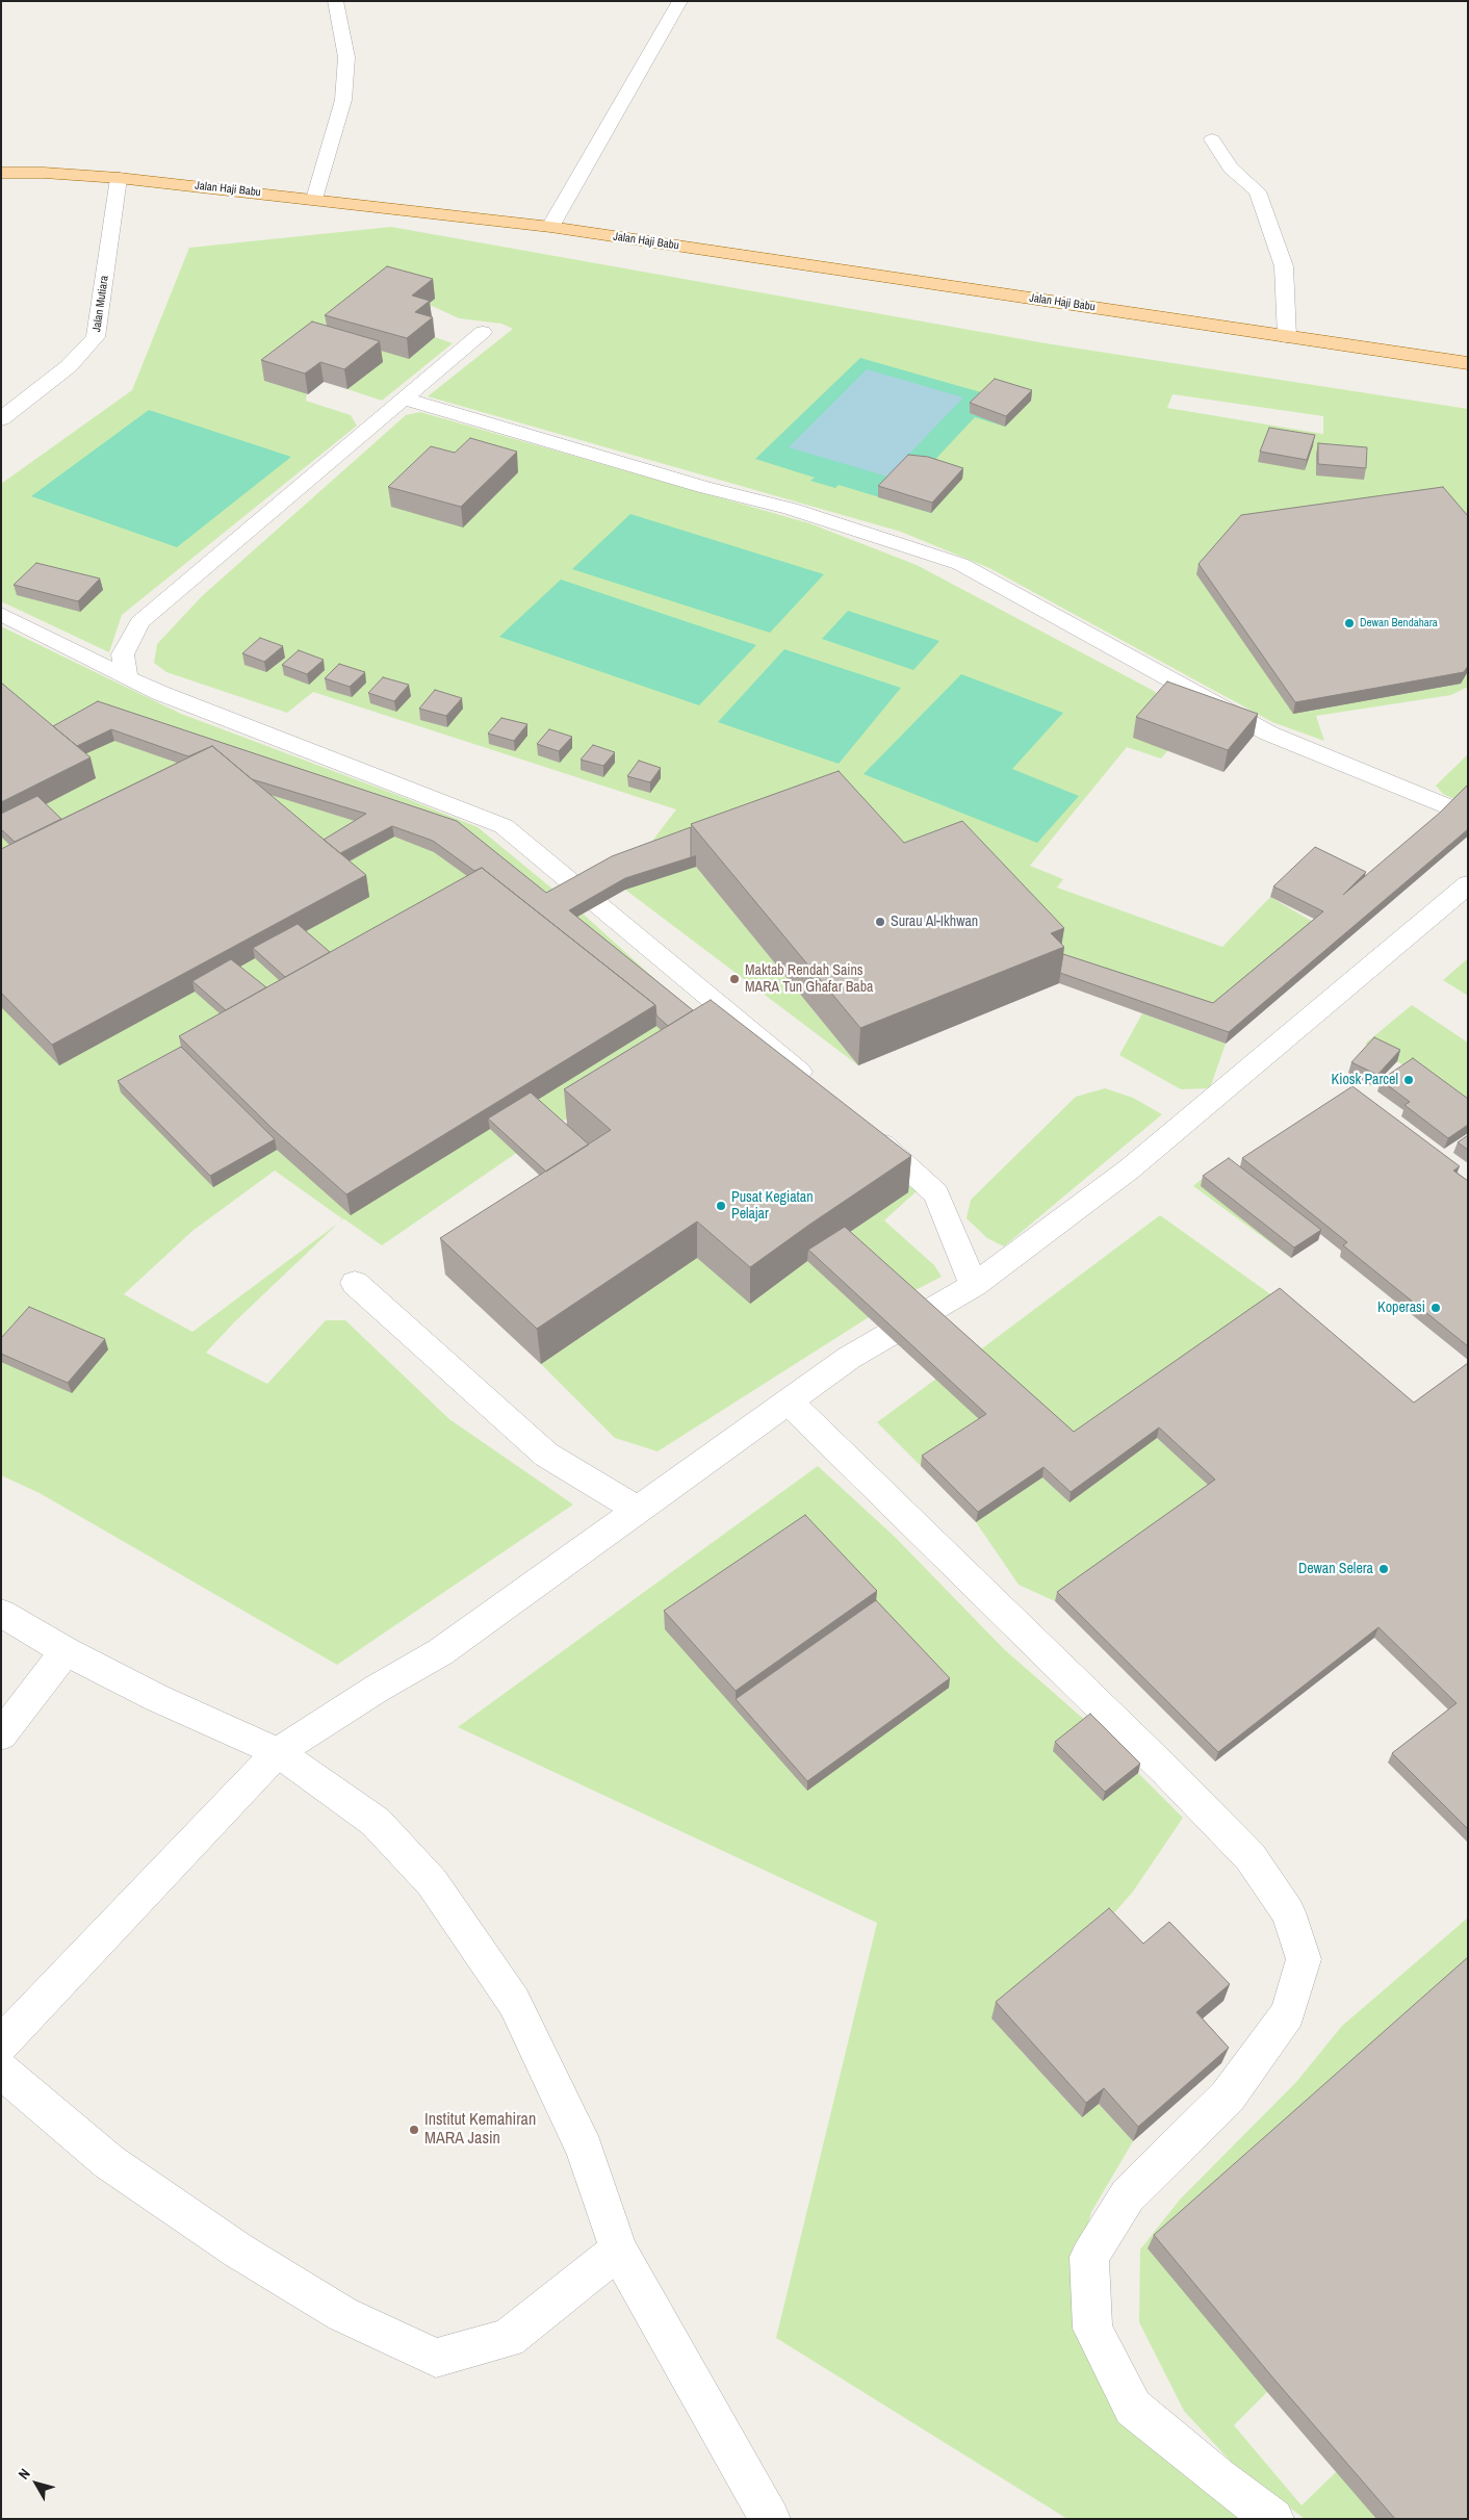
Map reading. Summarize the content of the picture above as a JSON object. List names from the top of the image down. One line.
{"streets":{"main road":["Jalan Haji Babu"],"street":["Jalan Mutiara"]},"crossings":[["Jalan Haji Babu","Jalan Mutiara"]],"places":["Dewan Bendahara","Surau Al-Ikhwan","Maktab Rendah Sains MARA Tun Ghafar Baba","Kiosk Parcel","Pusat Kegiatan Pelajar","Koperasi","Dewan Selera","Institut Kemahiran MARA Jasin"],"north":"top left"}
